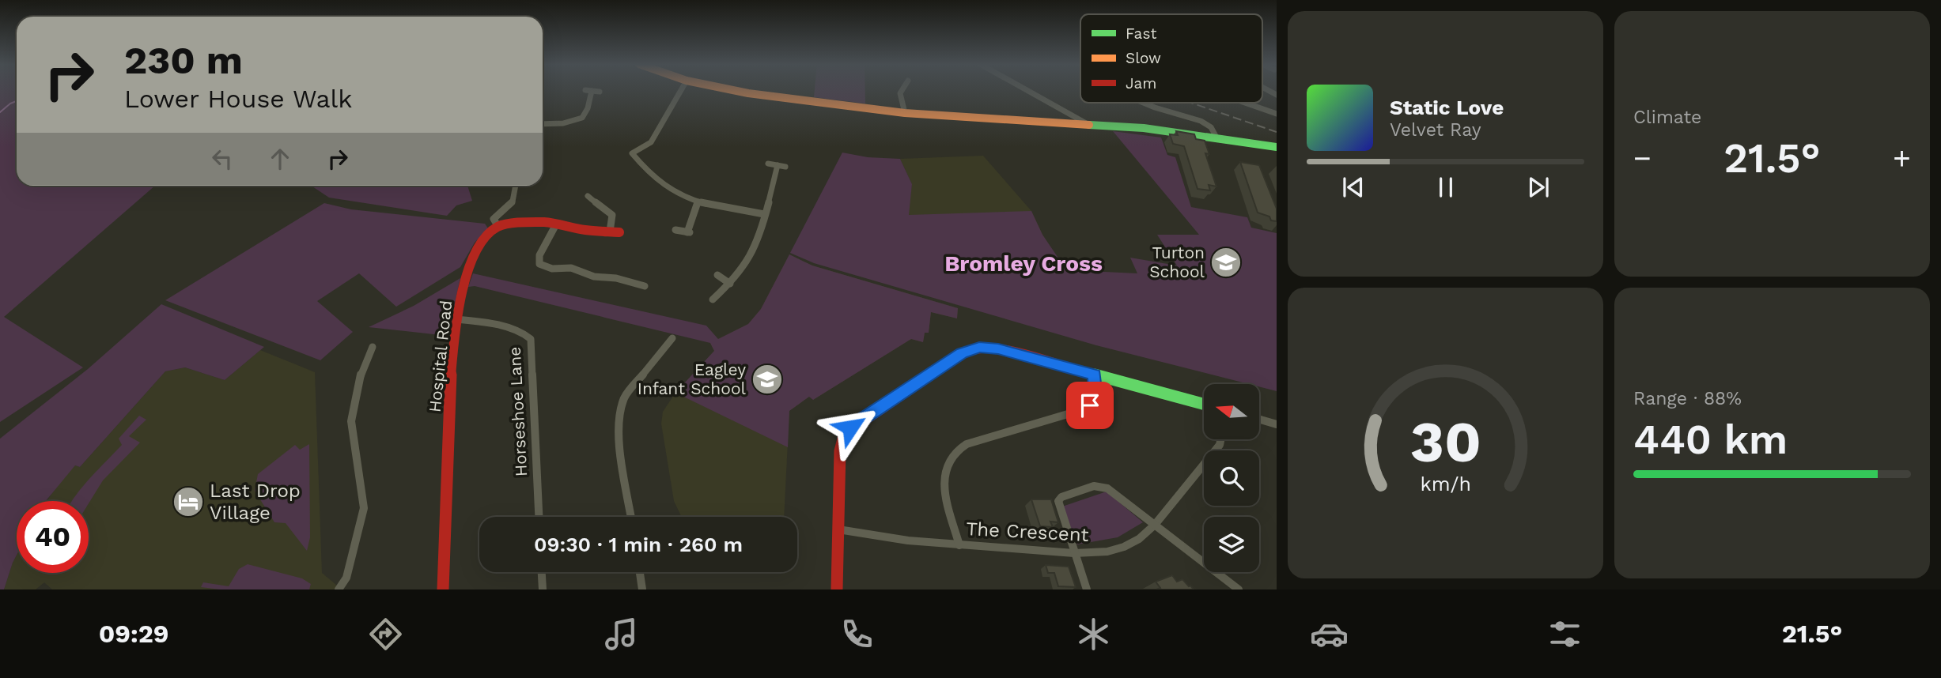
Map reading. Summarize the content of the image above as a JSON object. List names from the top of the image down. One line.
{"streets":{"street":["Hospital Road","Horseshoe Lane","The Crescent"]},"crossings":[["Hospital Road","Horseshoe Lane"]],"districts":["Bromley Cross"],"places":{"school or university":["Turton School","Eagley Infant School"],"hotel":["Last Drop Village"]},"legend":["Fast","Slow","Jam"],"north":"left","page":{"tile":["Climate",["Range · 88%","440 km"]],"turn":["230 m","Lower House Walk"],"song":["Static Love","Velvet Ray"],"heat":["−","21.5°","+"],"limit":"40","trip":"09:30 · 1 min · 260 m","tabs":["09:29","21.5°"],"gauge":["30","km/h"]}}
